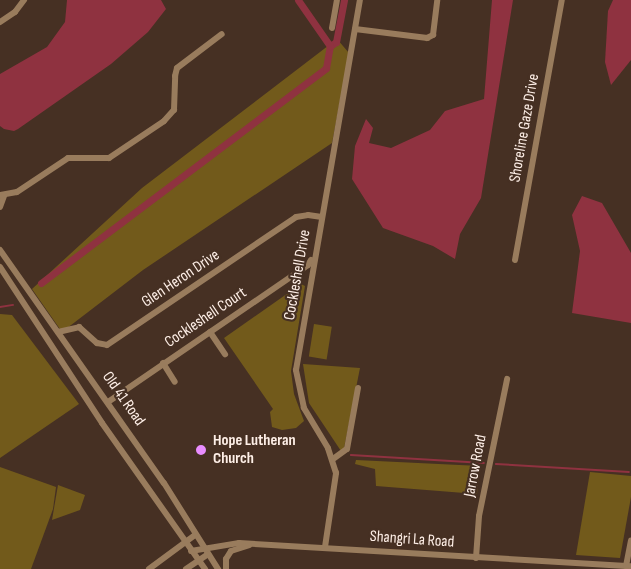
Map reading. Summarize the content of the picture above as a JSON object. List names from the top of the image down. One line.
{"streets":{"street":["Shoreline Gaze Drive","Cockleshell Drive","Glen Heron Drive","Cockleshell Court","Old 41 Road","Jarrow Road","Shangri La Road"]},"crossings":[["Cockleshell Drive","Glen Heron Drive"],["Cockleshell Drive","Cockleshell Court"],["Cockleshell Drive","Shangri La Road"],["Glen Heron Drive","Old 41 Road"],["Cockleshell Court","Old 41 Road"],["Old 41 Road","Shangri La Road"],["Jarrow Road","Shangri La Road"]],"places":["Hope Lutheran Church"]}
